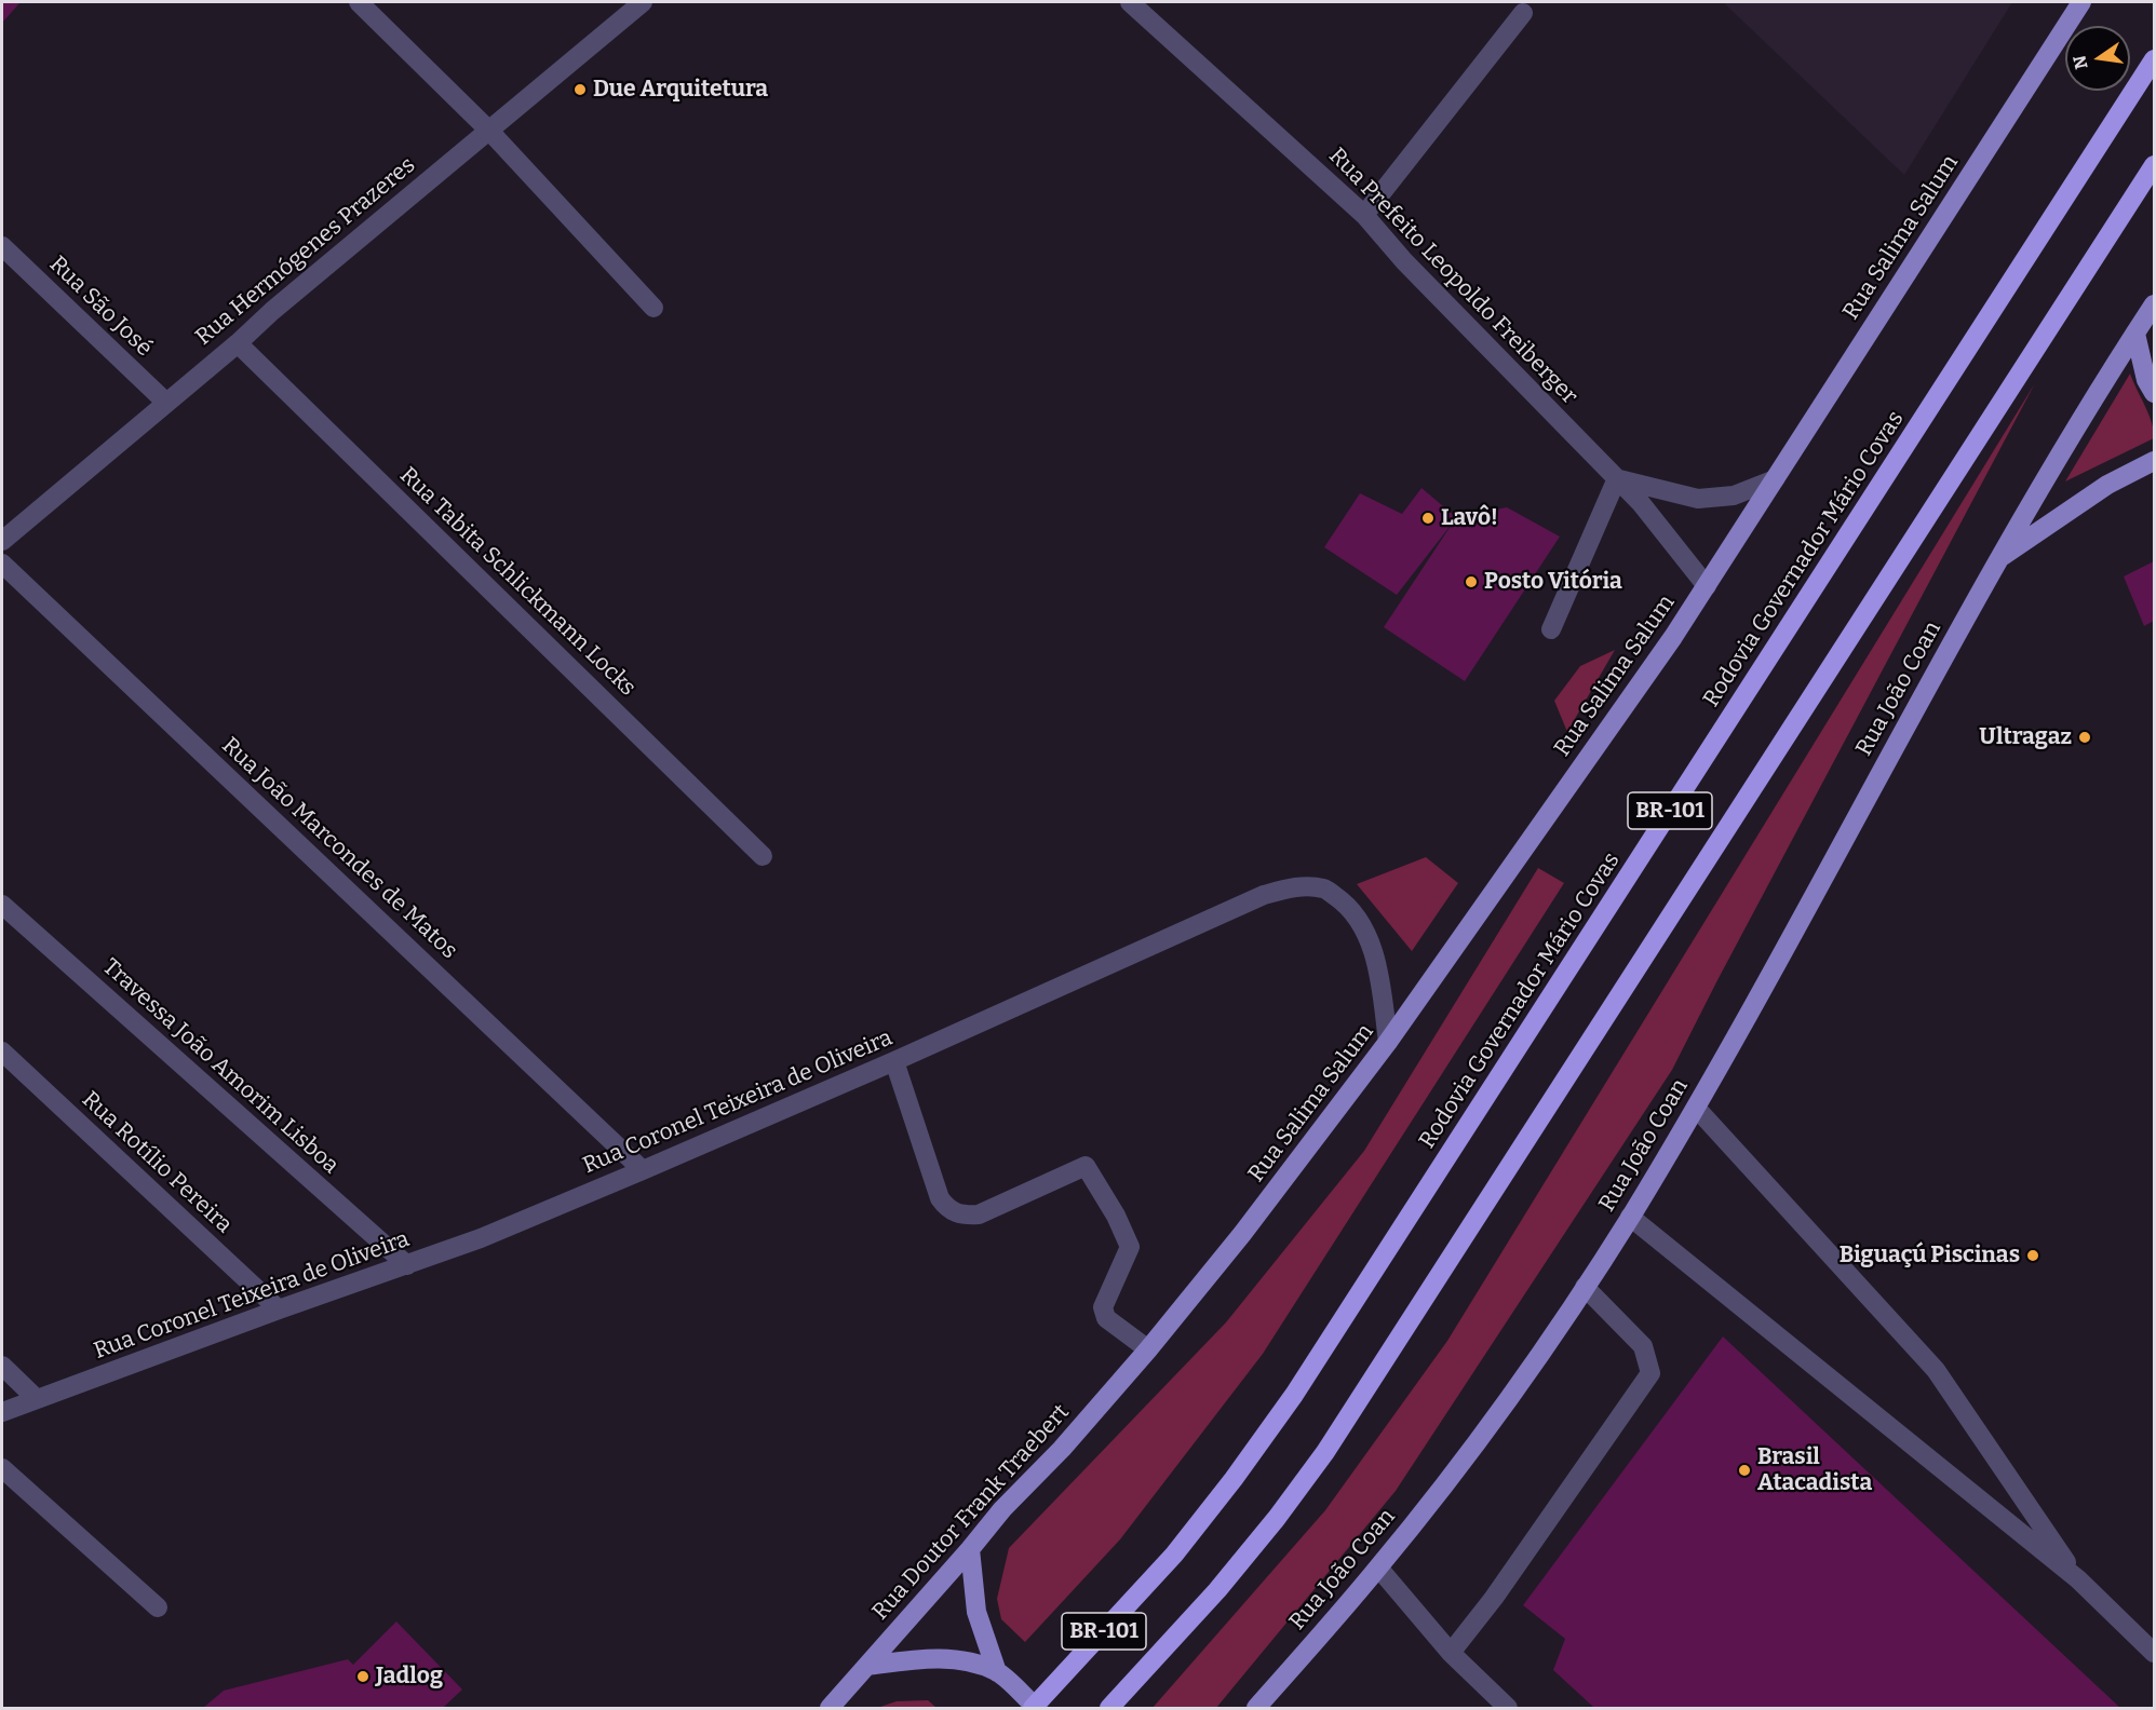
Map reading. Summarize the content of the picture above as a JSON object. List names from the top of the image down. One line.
{"streets":{"highway":["Rodovia Governador Mário Covas","BR-101"],"main road":["Rua Salima Salum","Rua João Coan","Rua Doutor Frank Traebert"],"street":["Rua Hermógenes Prazeres","Rua Prefeito Leopoldo Freiberger","Rua São José","Rua Tabita Schlickmann Locks","Rua João Marcondes de Matos","Travessa João Amorim Lisboa","Rua Coronel Teixeira de Oliveira","Rua Rotílio Pereira"]},"crossings":[["Rua Salima Salum","Rua Prefeito Leopoldo Freiberger"],["Rua Salima Salum","Rua Coronel Teixeira de Oliveira"],["Rua Salima Salum","Rua Doutor Frank Traebert"],["Rua Hermógenes Prazeres","Rua São José"],["Rua Hermógenes Prazeres","Rua Tabita Schlickmann Locks"],["Rua João Marcondes de Matos","Rua Coronel Teixeira de Oliveira"],["Travessa João Amorim Lisboa","Rua Coronel Teixeira de Oliveira"],["Rua Coronel Teixeira de Oliveira","Rua Rotílio Pereira"]],"places":["Due Arquitetura","Lavô!","Posto Vitória","Ultragaz","Biguaçú Piscinas","Brasil Atacadista","Jadlog"],"north":"left"}
